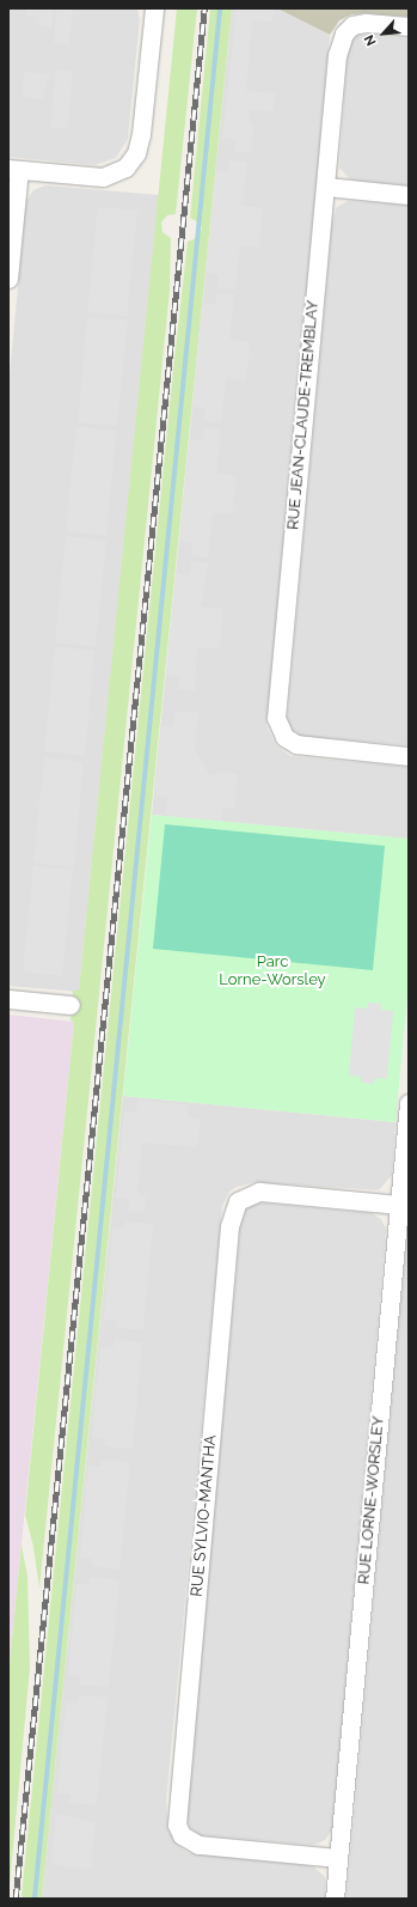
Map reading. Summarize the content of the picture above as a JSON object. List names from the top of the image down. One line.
{"streets":{"street":["RUE JEAN-CLAUDE-TREMBLAY","RUE LORNE-WORSLEY","RUE SYLVIO-MANTHA"]},"crossings":[["RUE LORNE-WORSLEY","RUE SYLVIO-MANTHA"]],"parks":["Parc Lorne-Worsley"],"north":"bottom left"}
